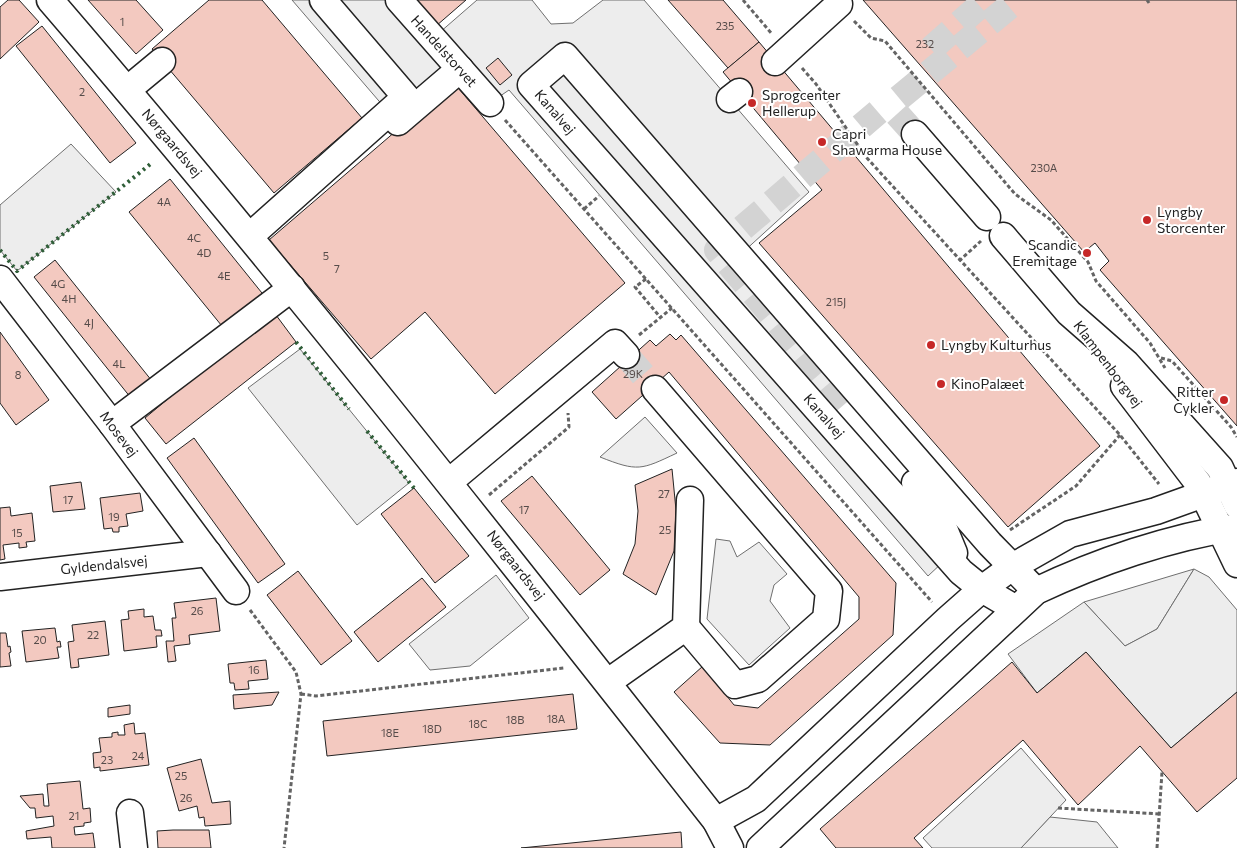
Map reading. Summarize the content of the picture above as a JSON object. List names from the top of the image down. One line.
{"streets":{"street":["Handelstorvet","Kanalvej","Nørgaardsvej","Klampenborgvej","Mosevej","Gyldendalsvej"]},"crossings":[["Mosevej","Gyldendalsvej"]],"places":["Sprogcenter Hellerup","Capri Shawarma House","Lyngby Storcenter","Scandic Eremitage","Lyngby Kulturhus","KinoPalæet","Ritter Cykler"],"house_numbers":["1","235","232","2","230A","4A","4C","4D","5","7","4E","4G","4H","215J","4J","4L","29K","8","27","17","17","19","25","15","26","22","20","16","18A","18B","18C","18D","18E","24","23","25","26","21"]}
